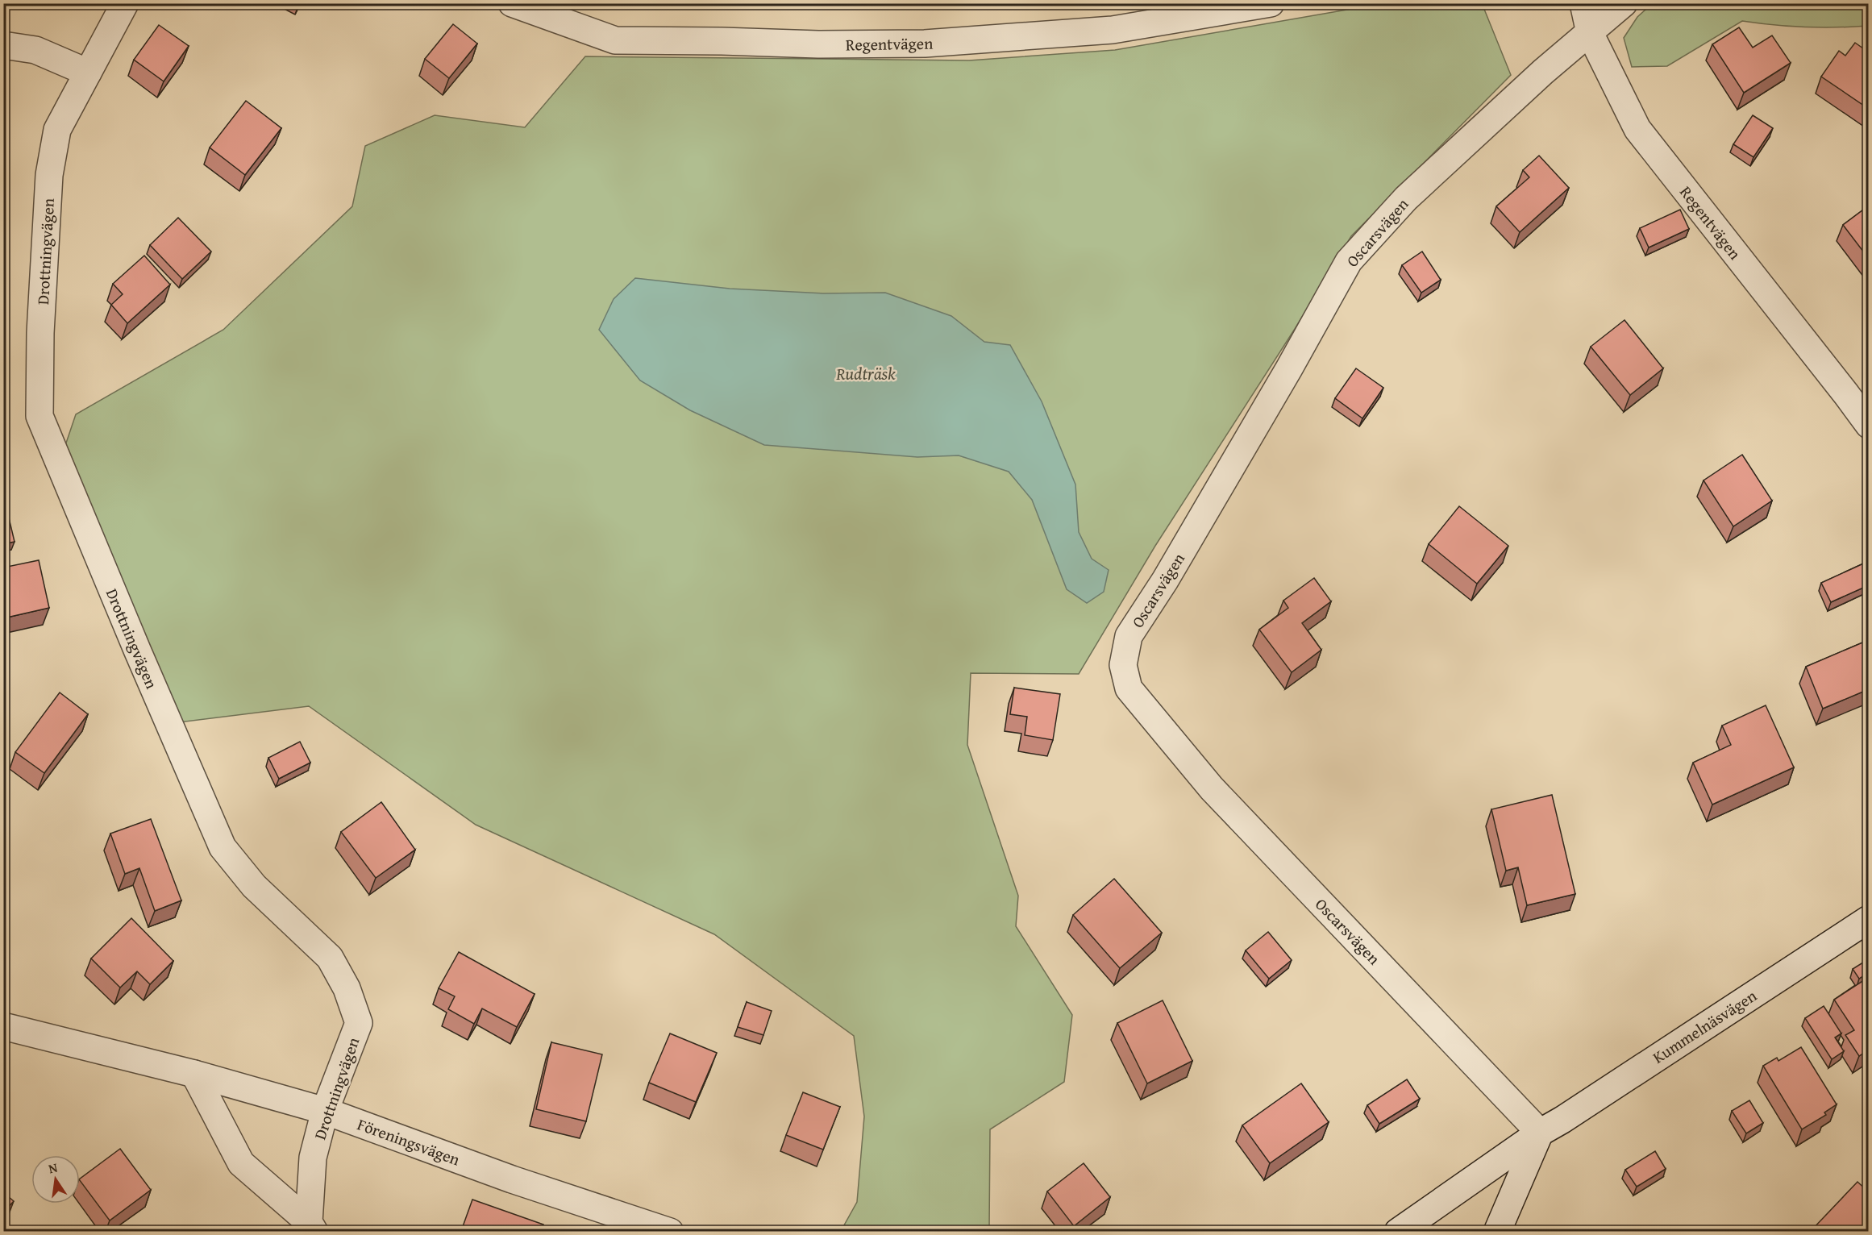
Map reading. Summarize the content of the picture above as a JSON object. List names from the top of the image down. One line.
{"streets":{"street":["Regentvägen","Oscarsvägen","Drottningvägen","Kummelnäsvägen","Föreningsvägen"]},"crossings":[["Regentvägen","Oscarsvägen"],["Oscarsvägen","Kummelnäsvägen"],["Drottningvägen","Föreningsvägen"]],"water":["Rudträsk"],"north":"top"}
